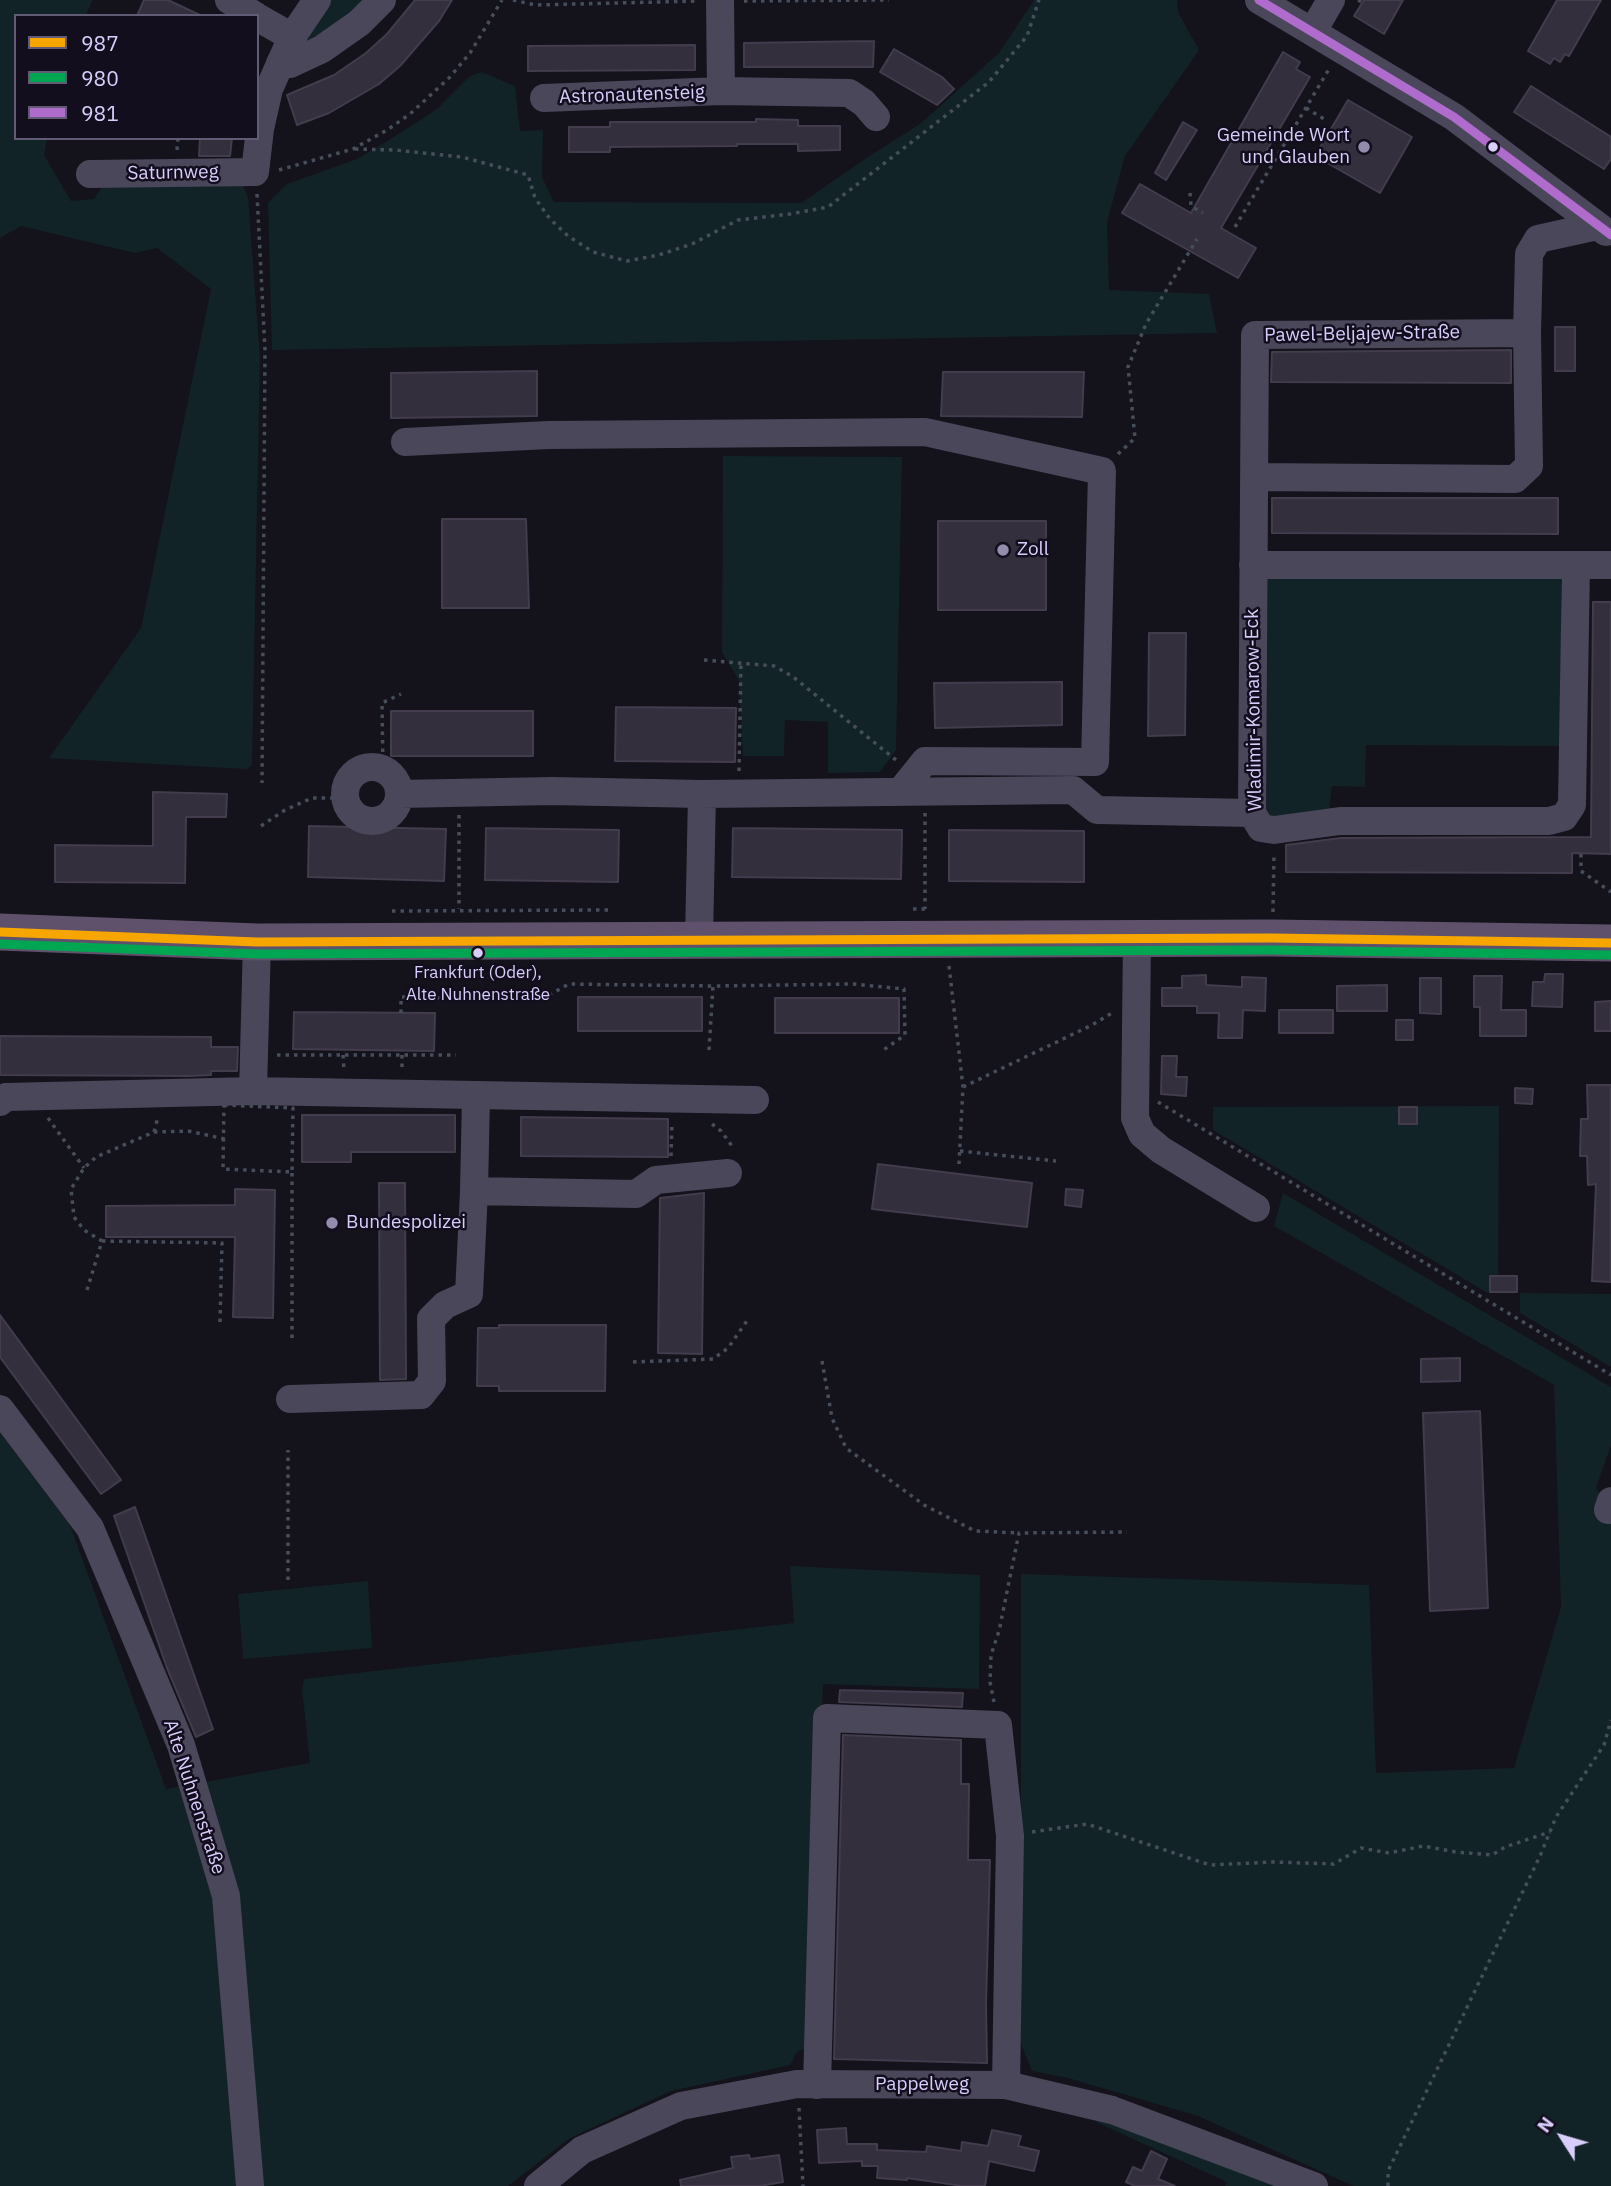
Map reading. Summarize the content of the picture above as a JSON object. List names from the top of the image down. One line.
{"streets":{"street":["Astronautensteig","Saturnweg","Pawel-Beljajew-Straße","Wladimir-Komarow-Eck","Alte Nuhnenstraße","Pappelweg"]},"crossings":[["Pawel-Beljajew-Straße","Wladimir-Komarow-Eck"]],"places":["Gemeinde Wort und Glauben","Zoll","Frankfurt (Oder), Alte Nuhnenstraße","Bundespolizei"],"lines":["transit line 981","transit line 987","transit line 980"],"legend":["987","980","981"],"north":"top left"}
